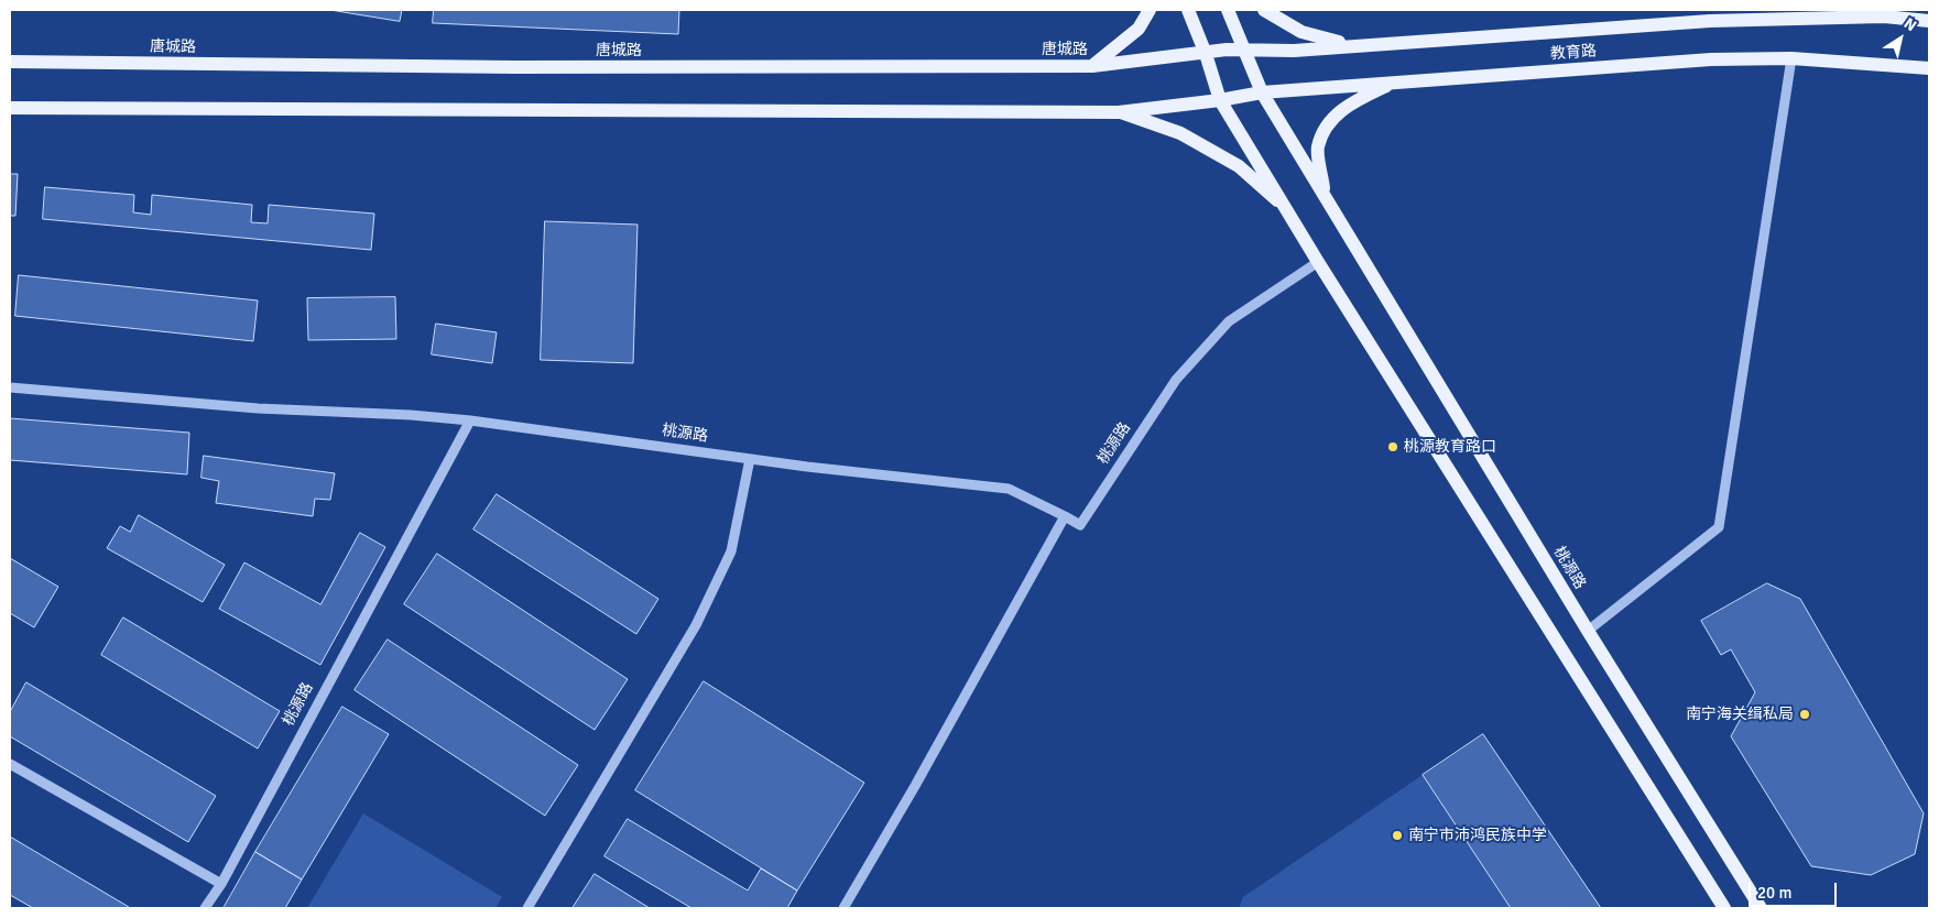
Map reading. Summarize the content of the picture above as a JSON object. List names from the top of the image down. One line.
{"streets":{"main road":["唐城路","教育路","桃源路"]},"crossings":[["唐城路","教育路"],["教育路","桃源路"]],"places":["桃源教育路口","南宁海关缉私局","南宁市沛鸿民族中学"],"scale_bar":"20 m","north":"top right"}
